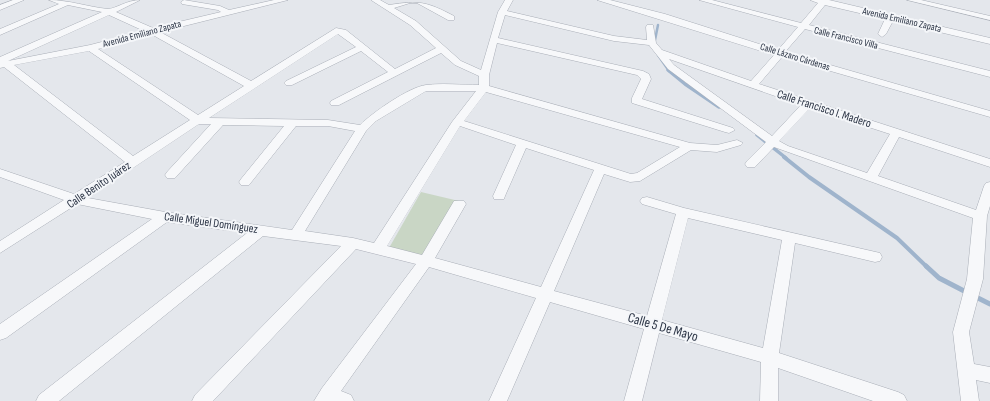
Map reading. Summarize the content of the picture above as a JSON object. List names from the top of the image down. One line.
{"streets":{"street":["Avenida Emiliano Zapata","Calle Francisco Villa","Calle Lázaro Cárdenas","Calle Francisco I. Madero","Calle Benito Juárez","Calle Miguel Domínguez","Calle 5 De Mayo"]},"crossings":[["Calle Benito Juárez","Calle Miguel Domínguez"],["Calle Miguel Domínguez","Calle 5 De Mayo"]]}
